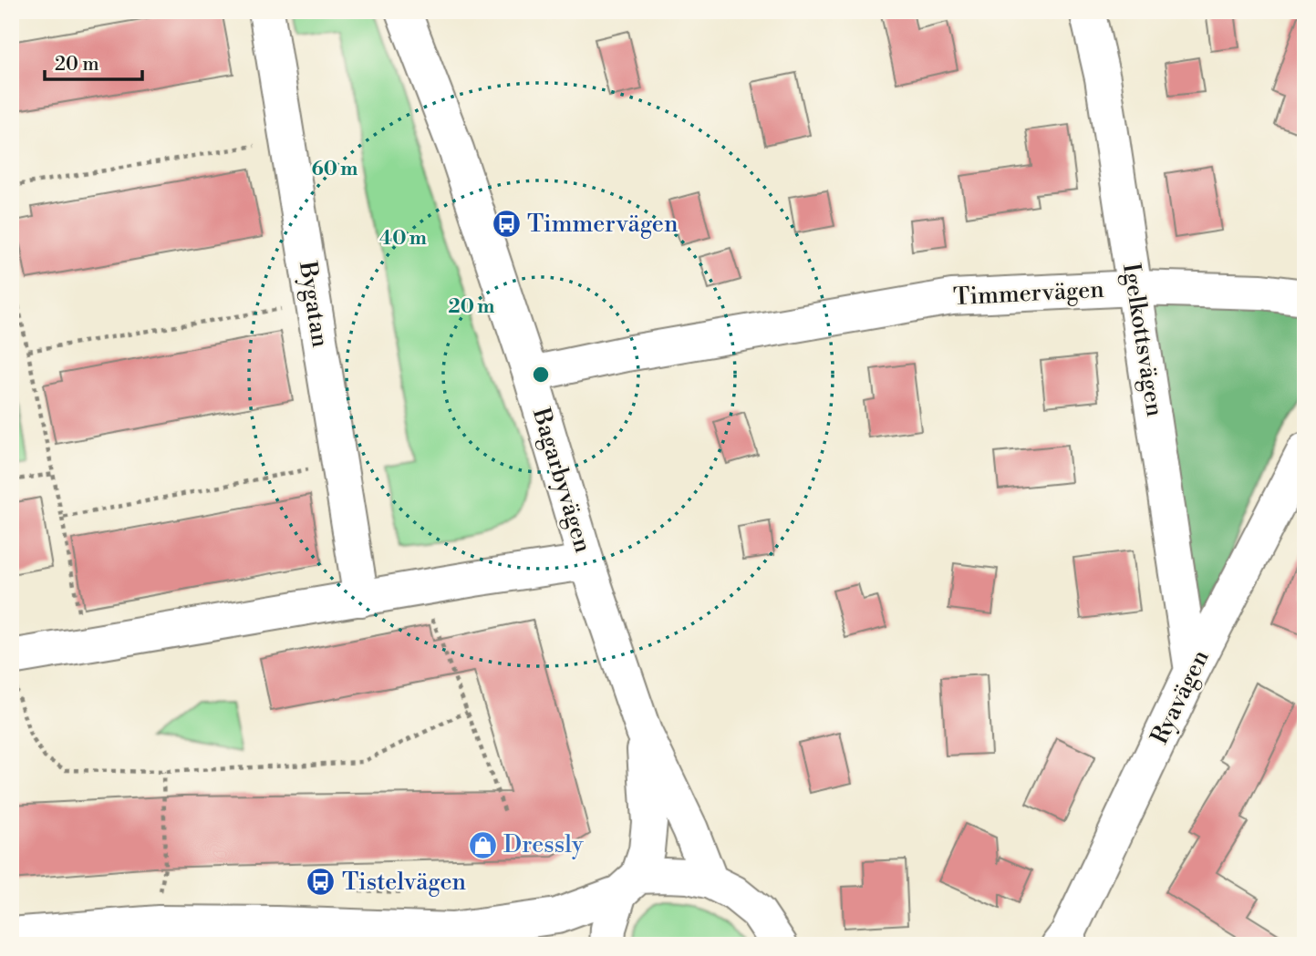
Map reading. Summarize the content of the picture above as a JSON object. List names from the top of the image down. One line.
{"streets":{"street":["Timmervägen","Bygatan","Igelkottsvägen","Bagarbyvägen","Ryavägen"]},"crossings":[["Timmervägen","Igelkottsvägen"],["Timmervägen","Bagarbyvägen"],["Igelkottsvägen","Ryavägen"]],"places":{"bus stop":["Timmervägen","Tistelvägen"],"shop":["Dressly"]},"scale_bar":"20 m","rings":["60 m","40 m","20 m"]}
